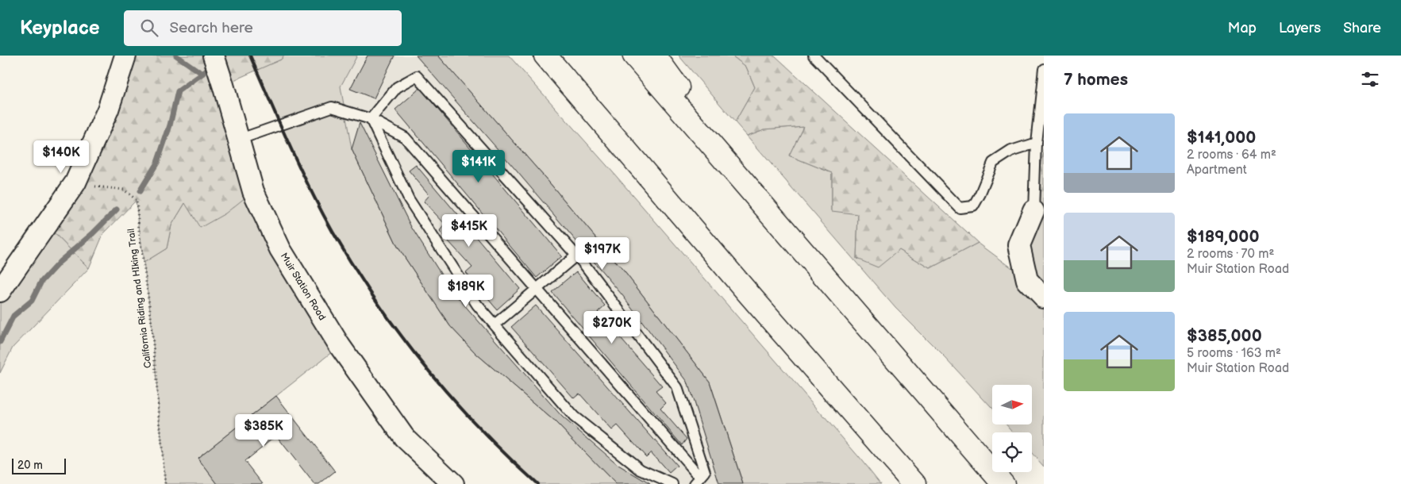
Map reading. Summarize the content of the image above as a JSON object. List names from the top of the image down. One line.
{"streets":{"street":["Muir Station Road"],"path":["California Riding and HIking Trail"]},"scale_bar":"20 m","north":"right","page":{"header":"Keyplace","search":"Search here","nav":["Map","Layers","Share"],"heading":"7 homes","list":[{"name":"$141,000","note":"2 rooms · 64 m² · Apartment"},{"name":"$189,000","note":"2 rooms · 70 m² · Muir Station Road"},{"name":"$385,000","note":"5 rooms · 163 m² · Muir Station Road"}],"price":["$140K","$141K","$415K","$197K","$189K","$270K","$385K"],"scale":"20 m"}}
